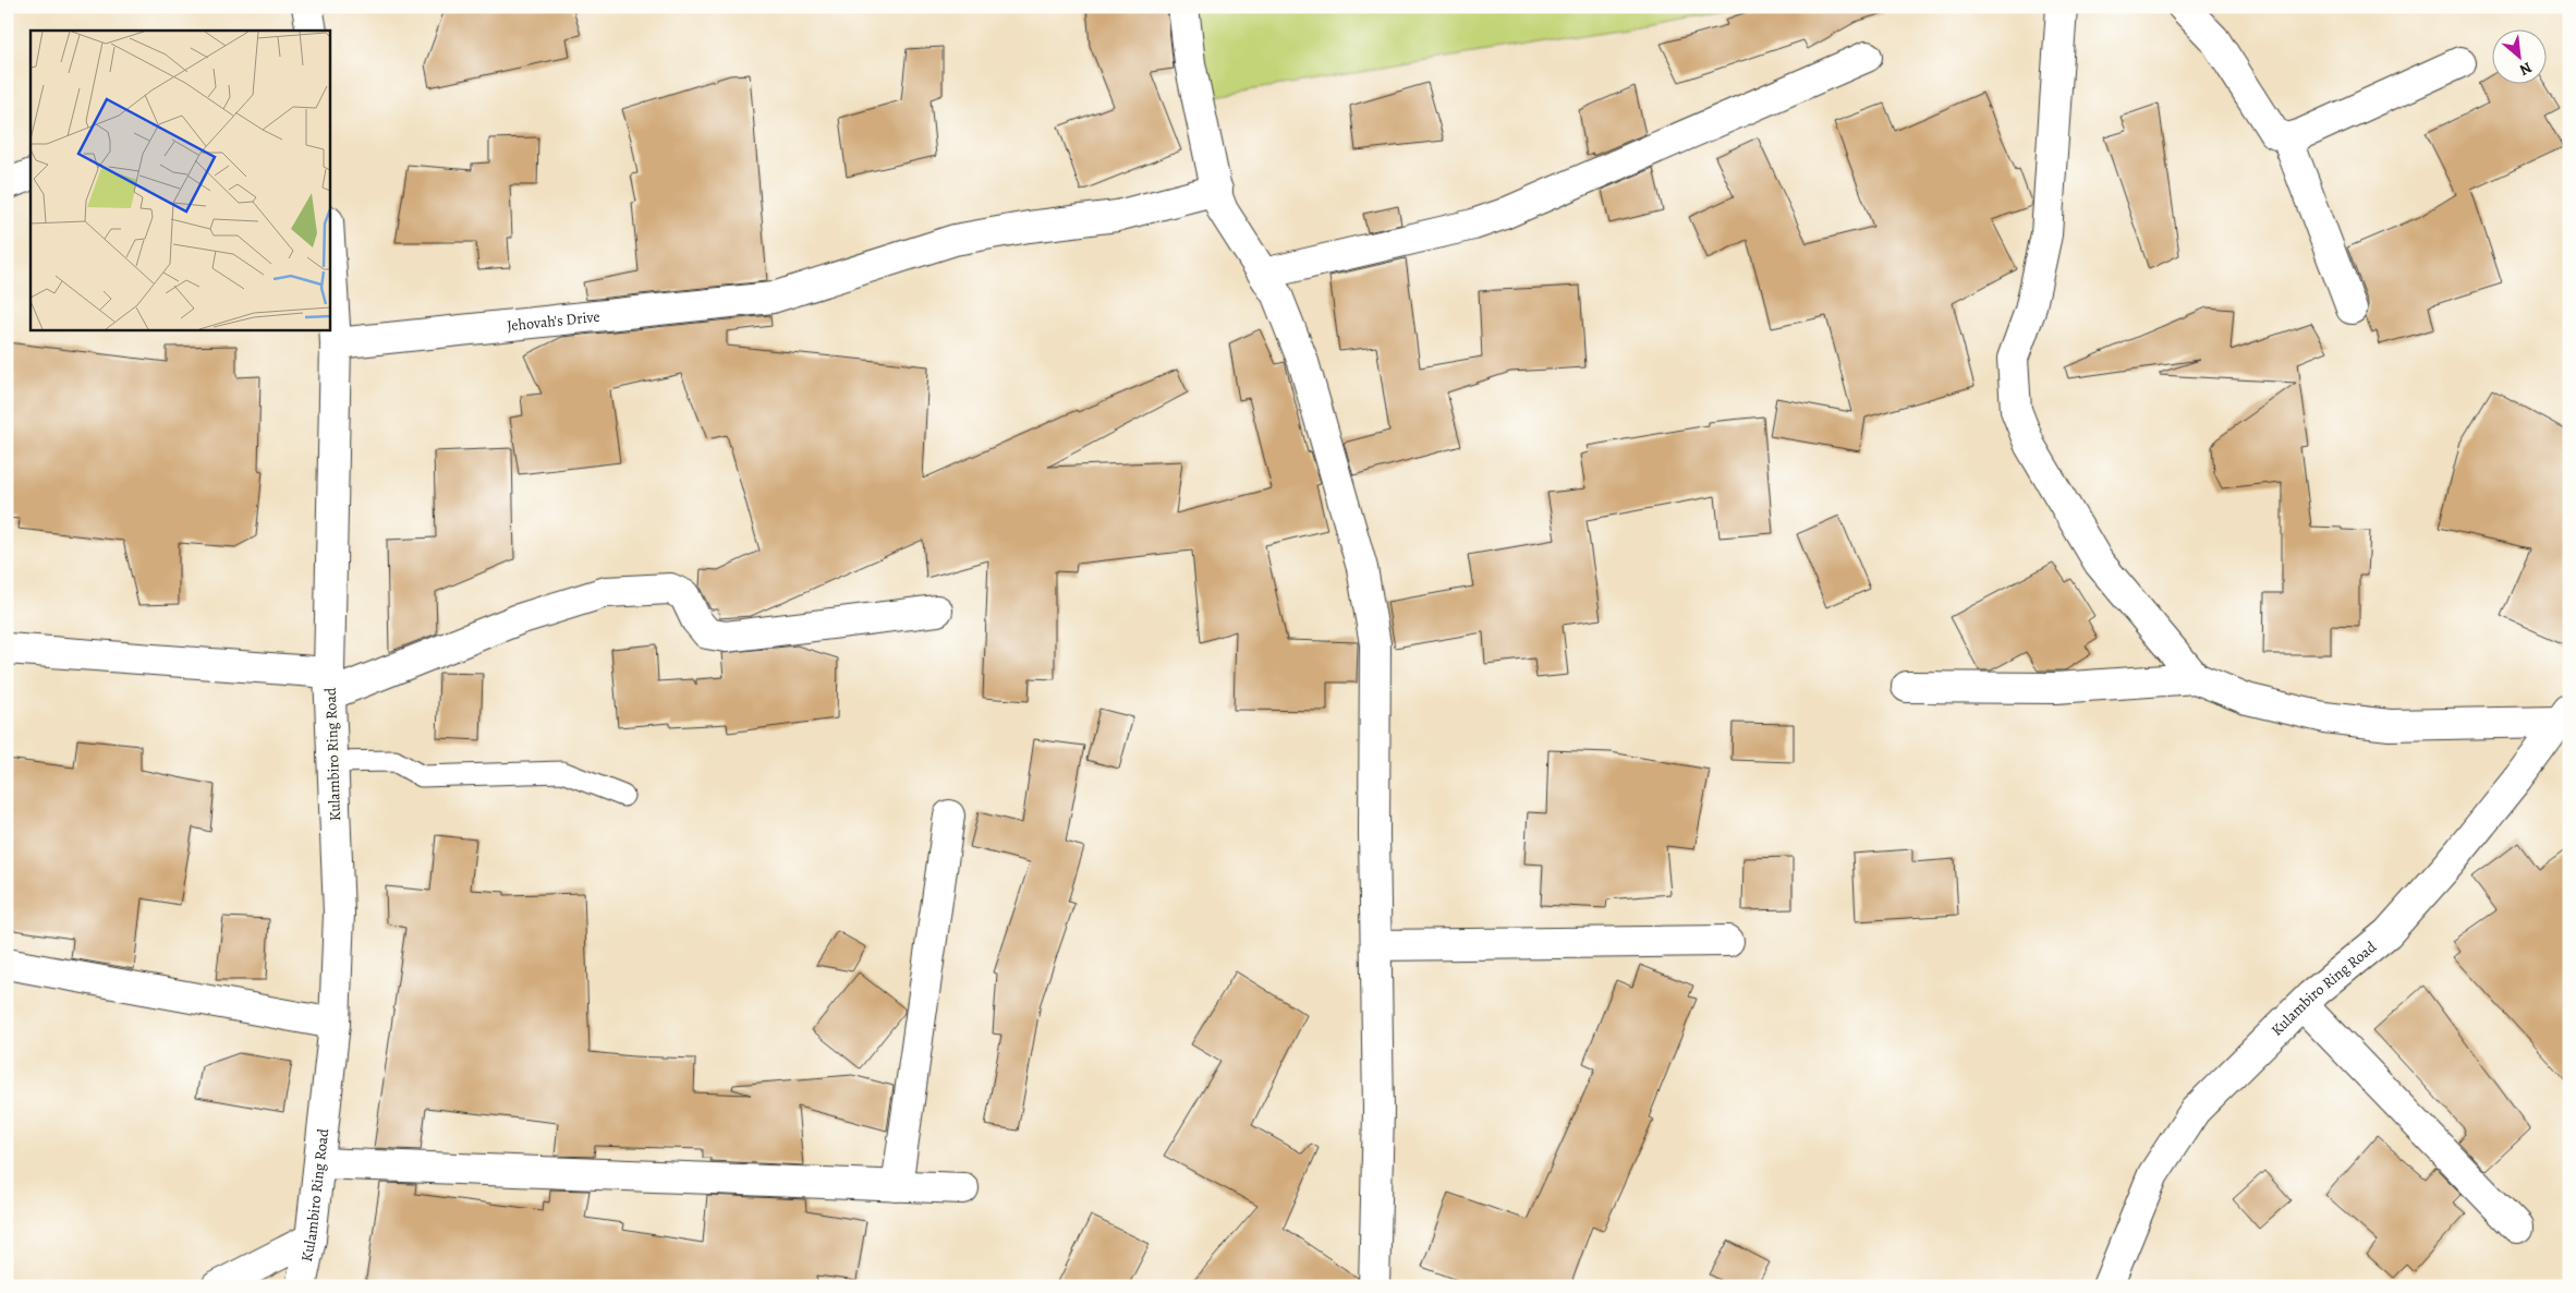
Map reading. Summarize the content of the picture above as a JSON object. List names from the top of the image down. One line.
{"streets":{"street":["Jehovah's Drive","Kulambiro Ring Road"]},"crossings":[["Jehovah's Drive","Kulambiro Ring Road"]],"north":"bottom right"}
